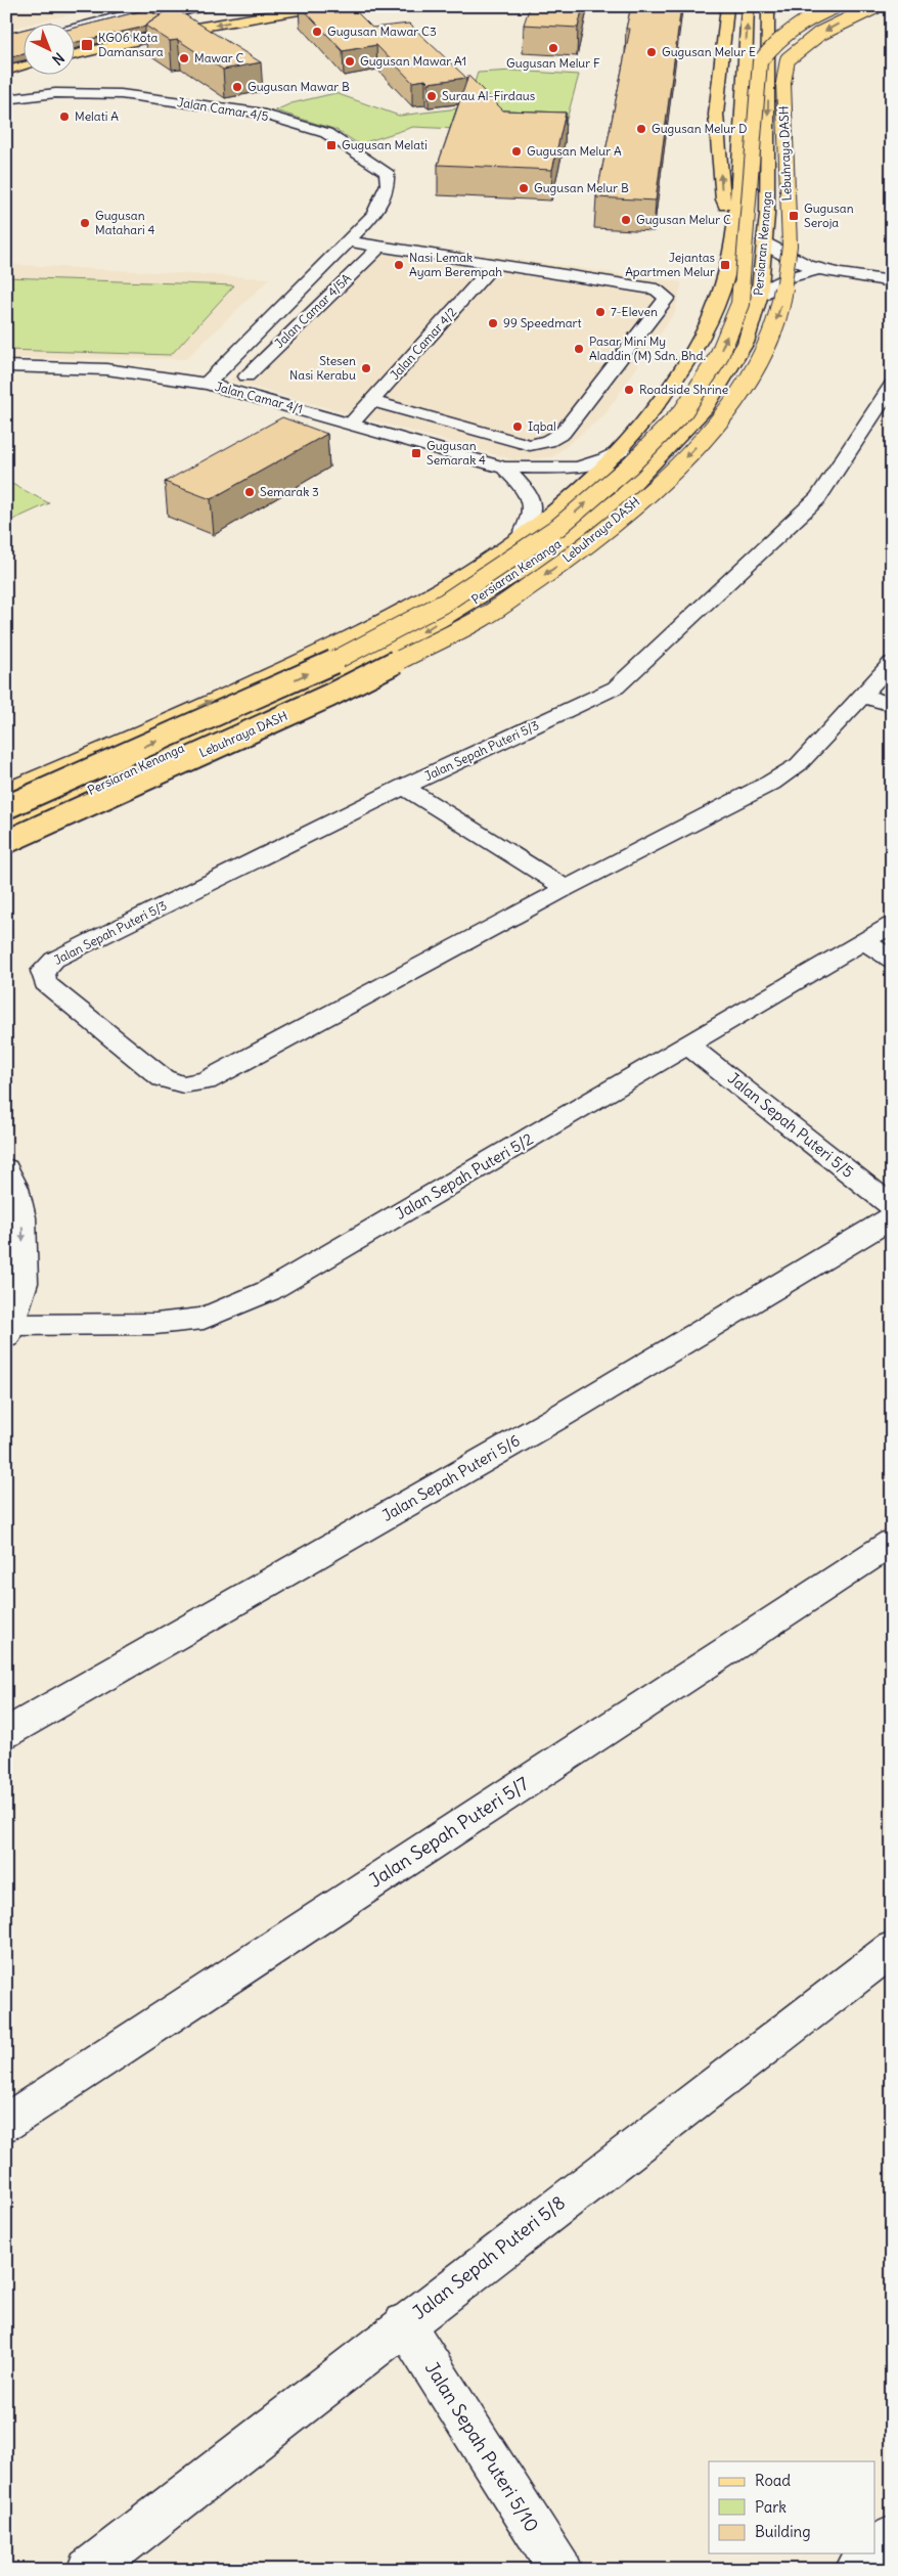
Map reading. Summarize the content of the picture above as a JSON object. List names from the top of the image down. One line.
{"streets":{"main road":["Lebuhraya DASH","Persiaran Kenanga"],"street":["Jalan Camar 4/5","Jalan Camar 4/5A","Jalan Camar 4/2","Jalan Camar 4/1","Jalan Sepah Puteri 5/3","Jalan Sepah Puteri 5/5","Jalan Sepah Puteri 5/2","Jalan Sepah Puteri 5/6","Jalan Sepah Puteri 5/7","Jalan Sepah Puteri 5/8","Jalan Sepah Puteri 5/10"]},"crossings":[["Jalan Camar 4/5","Jalan Camar 4/1"],["Persiaran Kenanga","Jalan Camar 4/1"],["Jalan Camar 4/2","Jalan Camar 4/1"],["Jalan Sepah Puteri 5/5","Jalan Sepah Puteri 5/2"],["Jalan Sepah Puteri 5/8","Jalan Sepah Puteri 5/10"]],"places":{"other":["Gugusan Mawar C3","Gugusan Melur F","Gugusan Melur E","Mawar C","Gugusan Mawar A1","Gugusan Mawar B","Surau Al-Firdaus","Melati A","Gugusan Melur D","Gugusan Melur A","Gugusan Melur B","Gugusan Melur C","Gugusan Matahari 4","Nasi Lemak Ayam Berempah","7-Eleven","99 Speedmart","Pasar Mini My Aladdin (M) Sdn. Bhd.","Stesen Nasi Kerabu","Roadside Shrine","Iqbal","Semarak 3"],"transit":["KG06 Kota Damansara","Gugusan Melati","Gugusan Seroja","Jejantas Apartmen Melur","Gugusan Semarak 4"]},"legend":["Road","Park","Building"],"north":"bottom right"}
